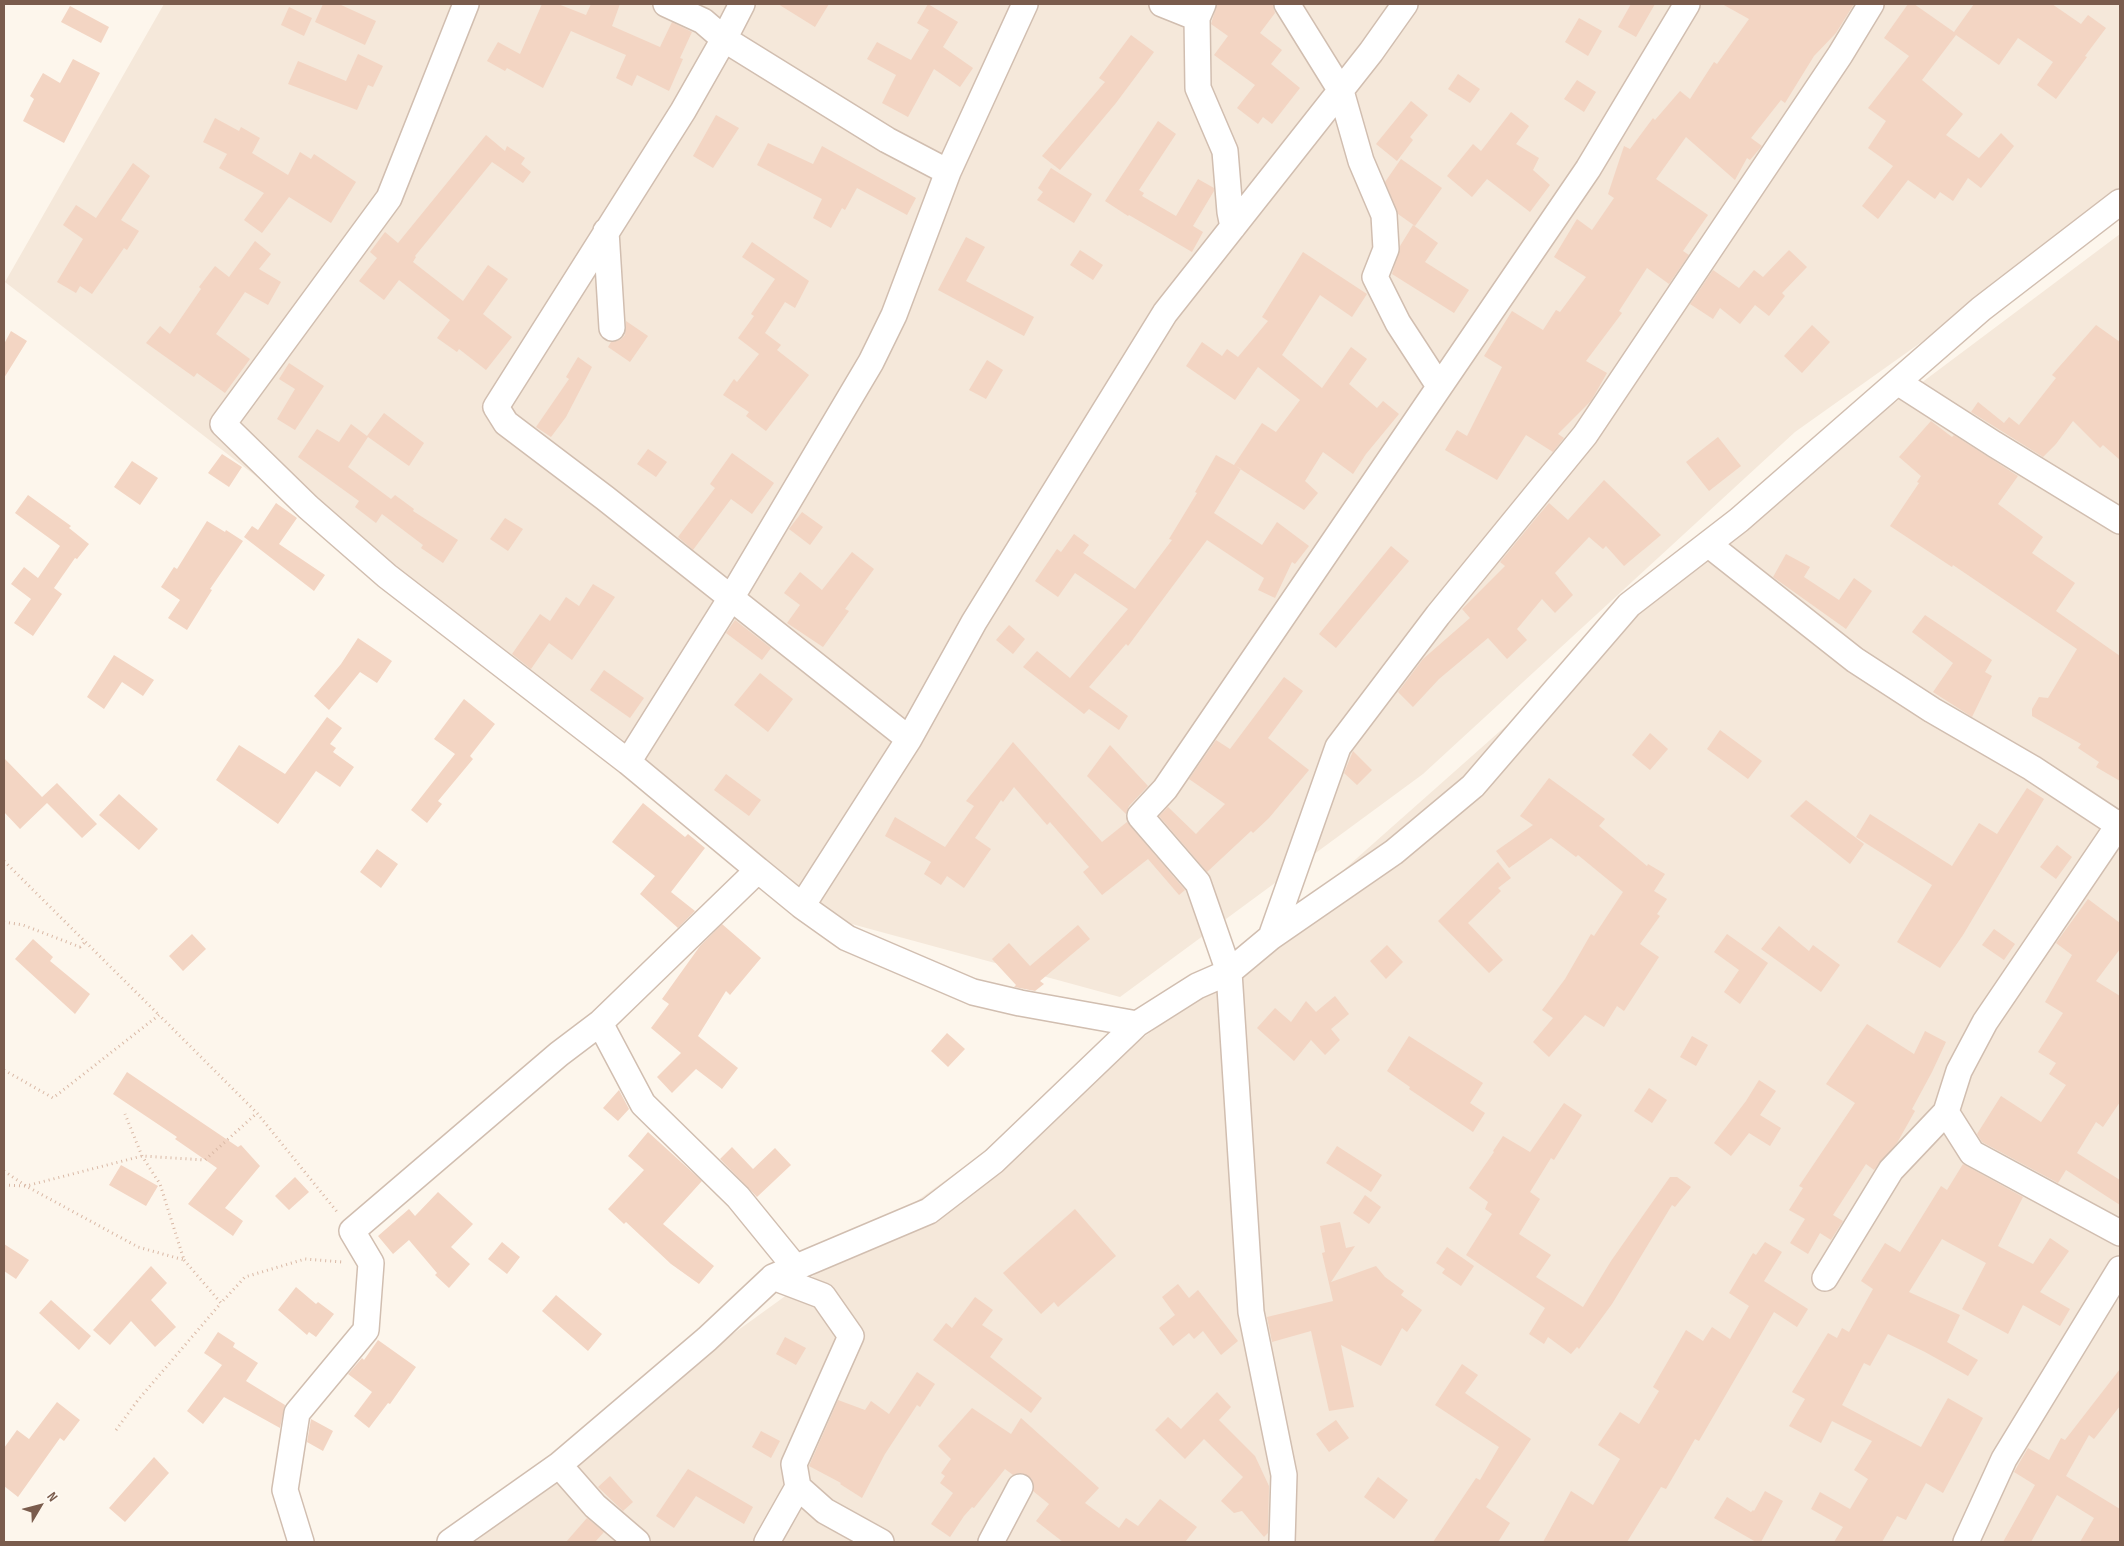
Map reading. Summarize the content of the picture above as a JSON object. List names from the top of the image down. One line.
{"north":"top right"}
